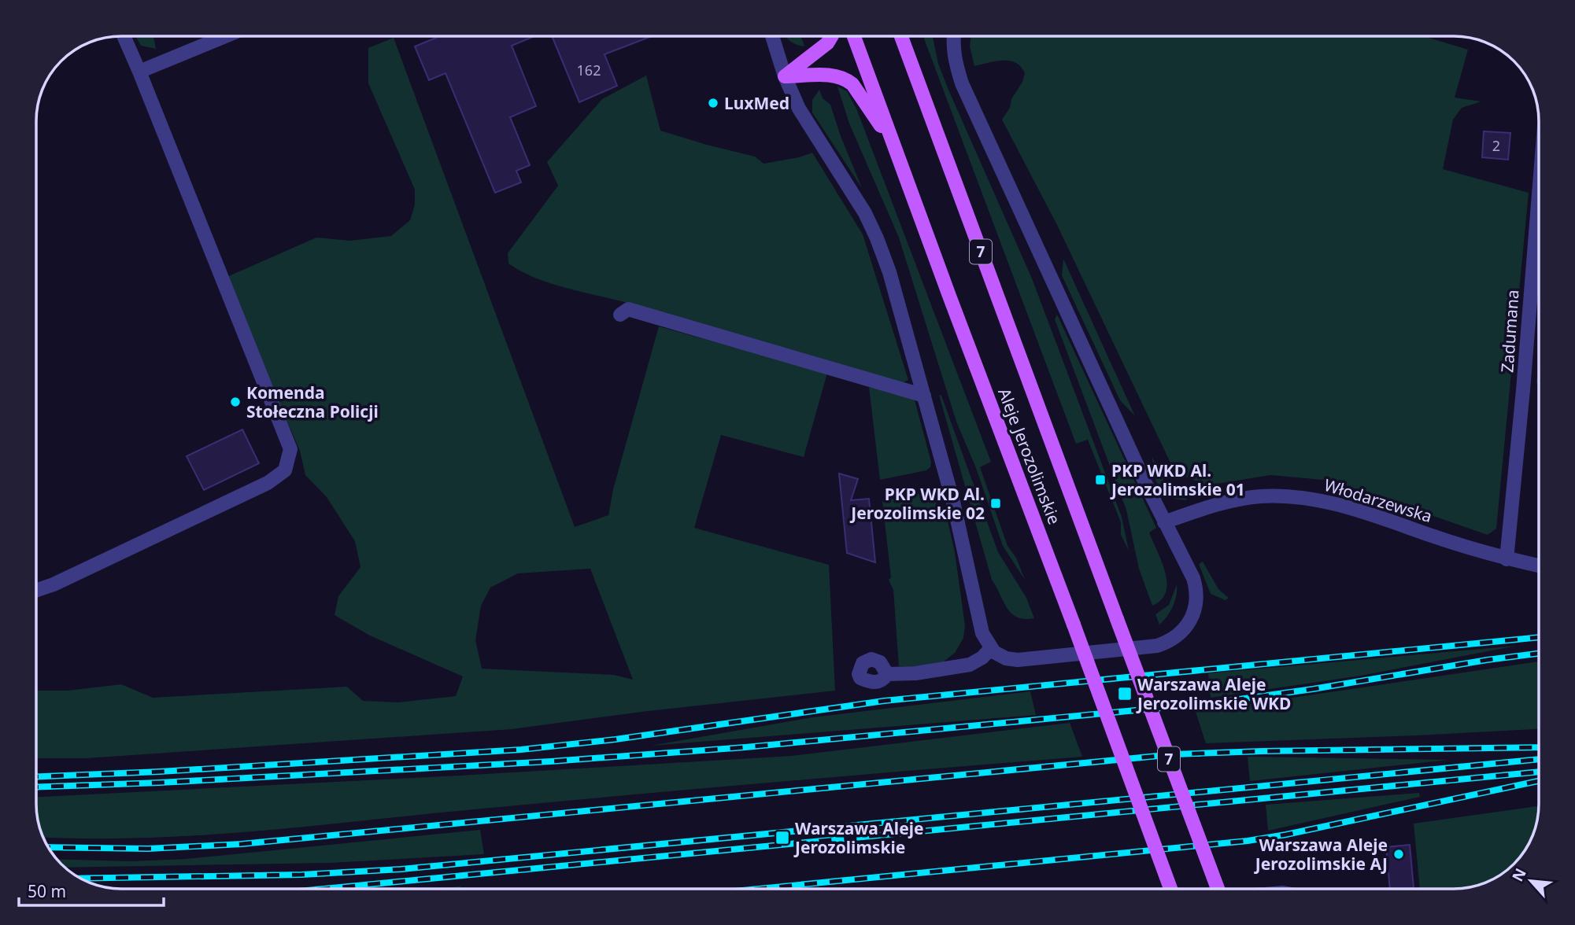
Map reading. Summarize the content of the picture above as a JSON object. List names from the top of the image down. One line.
{"streets":{"main road":["7","Aleje Jerozolimskie"],"street":["Zadumana","Włodarzewska"]},"crossings":[["Zadumana","Włodarzewska"]],"places":{"other":["LuxMed","Komenda Stołeczna Policji","Warszawa Aleje Jerozolimskie AJ"],"transit":["PKP WKD Al. Jerozolimskie 01","PKP WKD Al. Jerozolimskie 02","Warszawa Aleje Jerozolimskie WKD","Warszawa Aleje Jerozolimskie"]},"house_numbers":["162","2"],"scale_bar":"50 m","north":"top left"}
